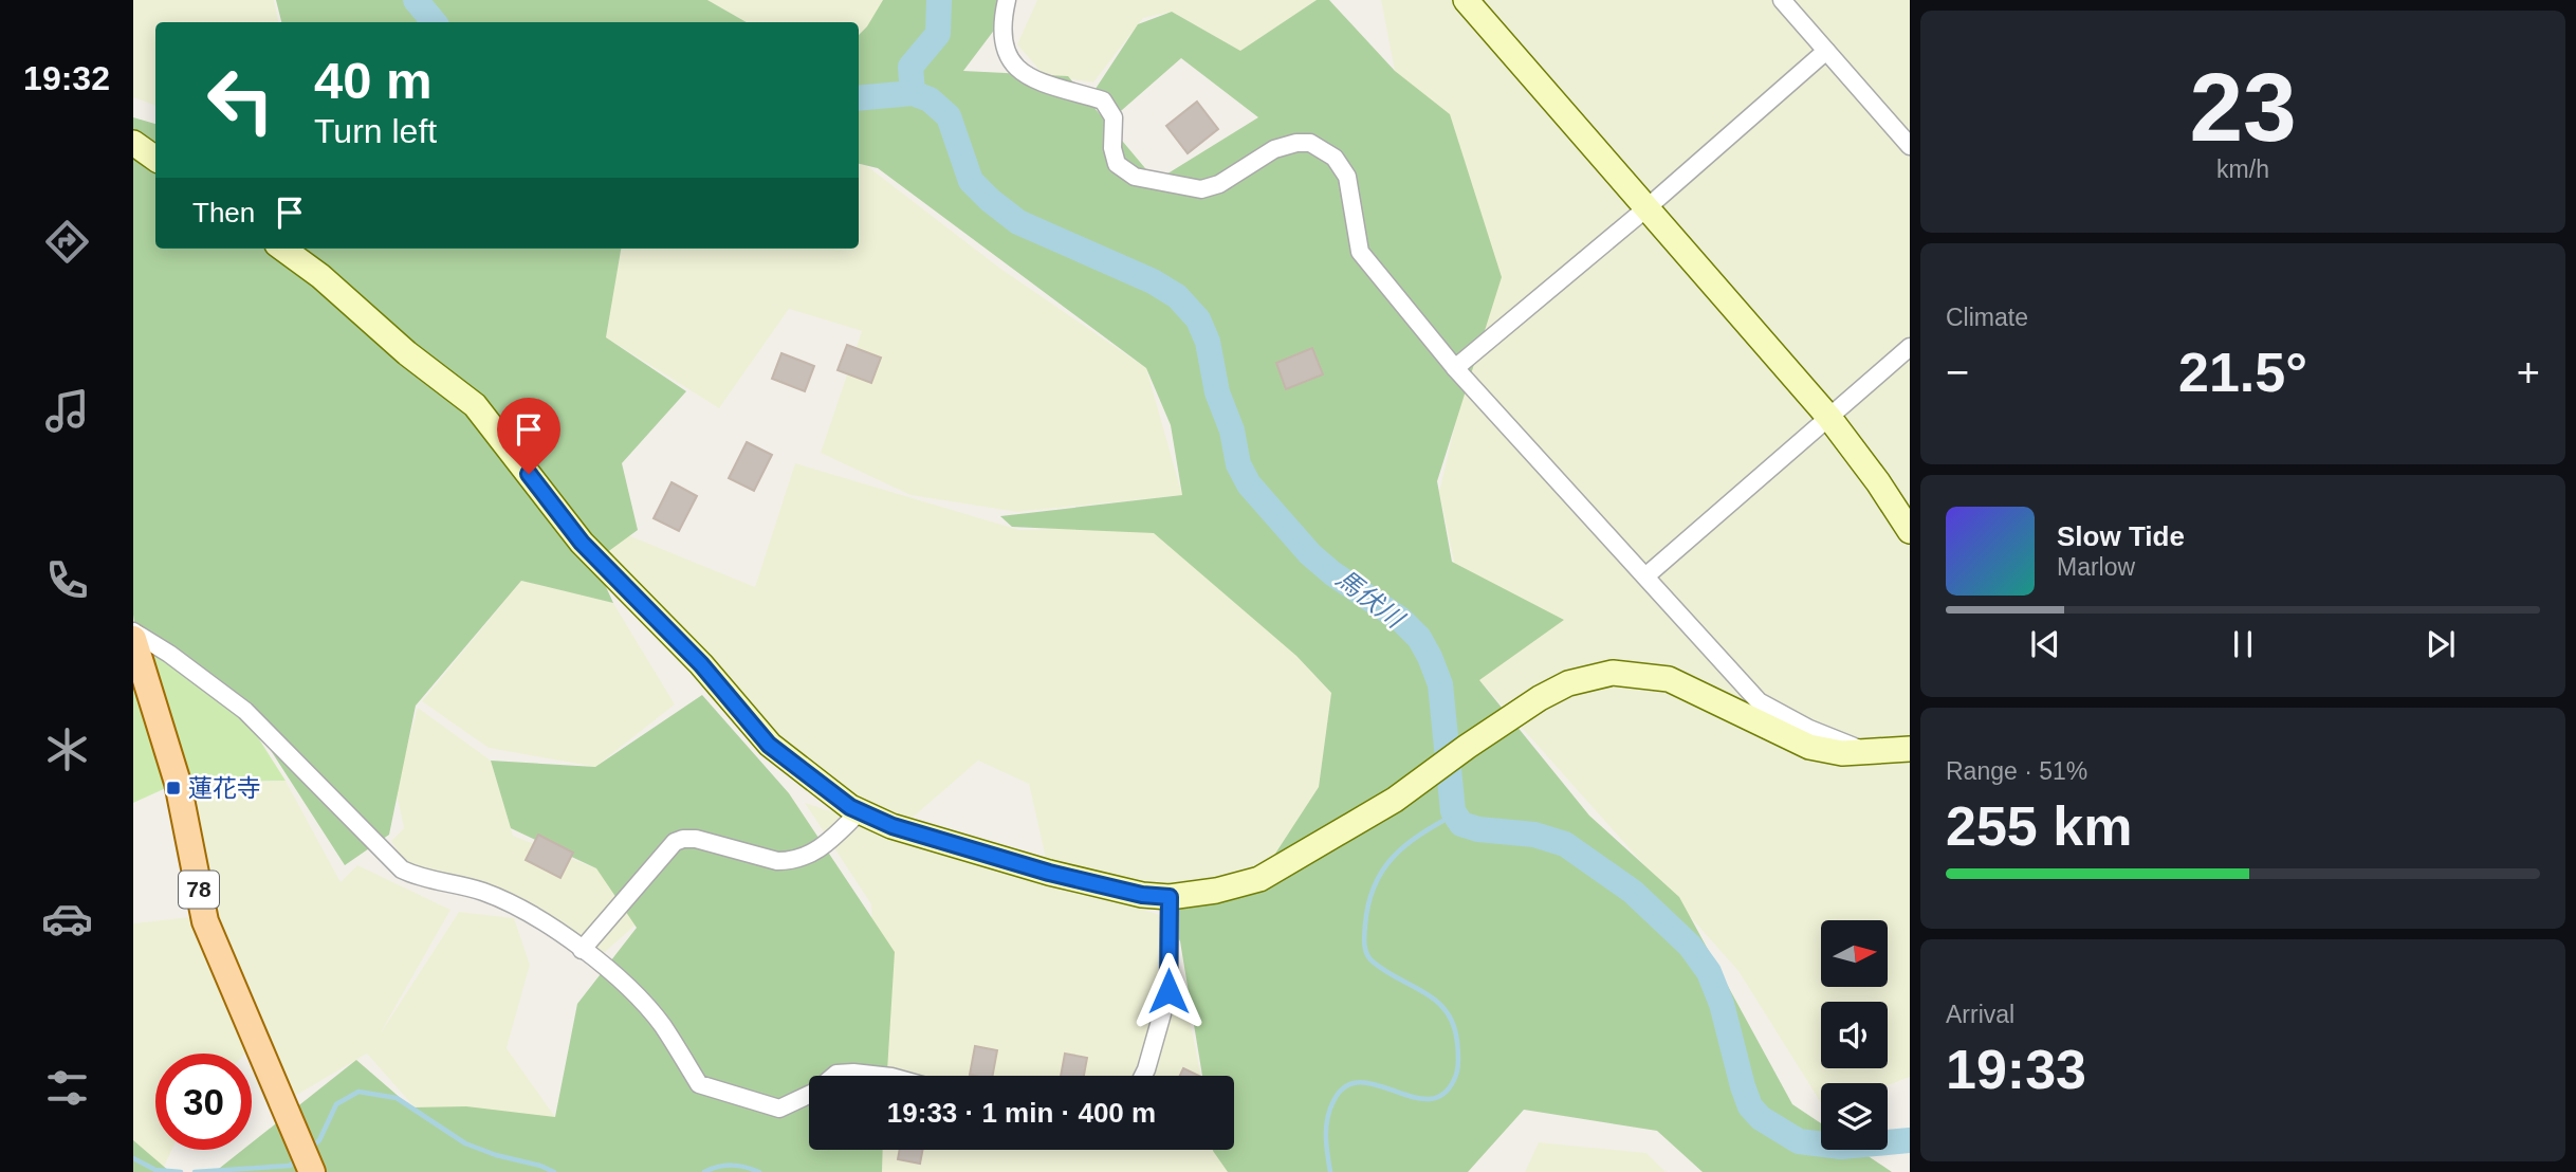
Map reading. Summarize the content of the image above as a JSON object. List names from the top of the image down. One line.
{"streets":{"main road":["78"]},"water":["馬伏川"],"places":{"transit":["蓮花寺"]},"north":"right","page":{"tabs":"19:32","tile":[["23","km/h"],"Climate",["Range · 51%","255 km"],["Arrival","19:33"]],"turn":["40 m","Turn left"],"then":"Then","heat":["−","21.5°","+"],"song":["Slow Tide","Marlow"],"limit":"30","trip":"19:33 · 1 min · 400 m"}}
